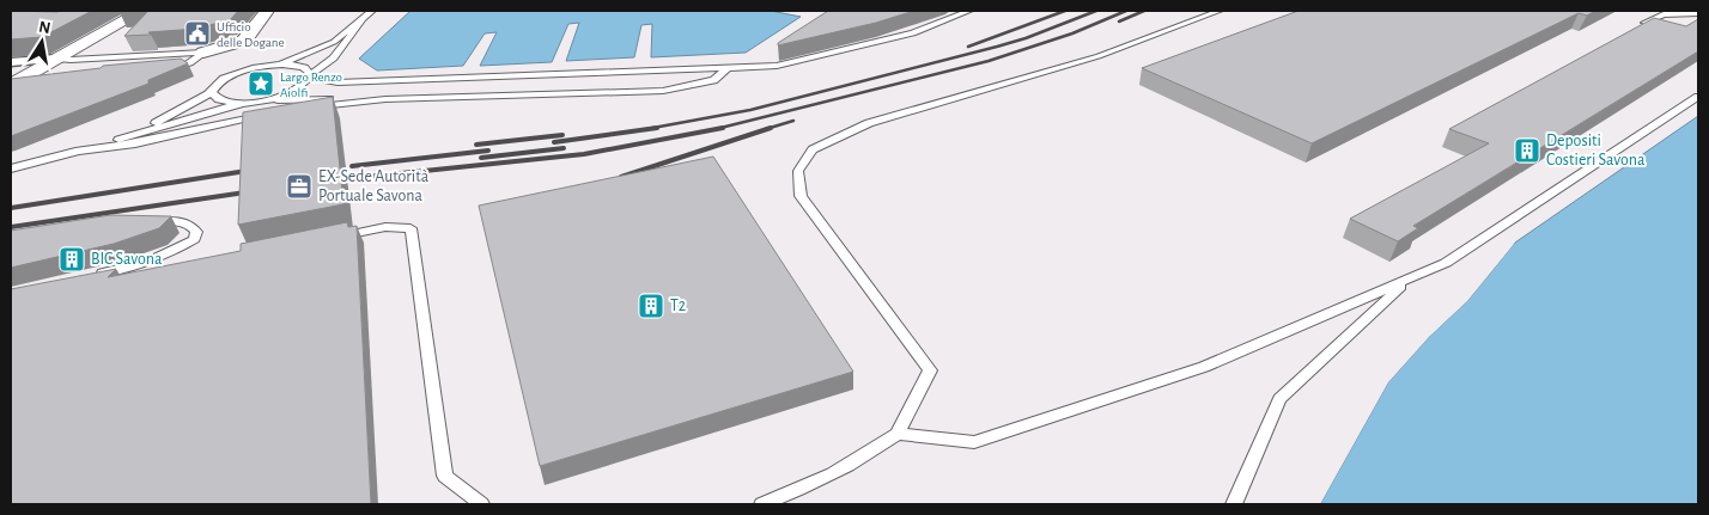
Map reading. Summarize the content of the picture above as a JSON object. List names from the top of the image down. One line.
{"places":{"public building":["Ufficio delle Dogane"],"place":["Largo Renzo Aiolfi"],"building":["Depositi Costieri Savona","BIC Savona","T2"],"office":["EX-Sede Autorità Portuale Savona"]},"north":"top"}
